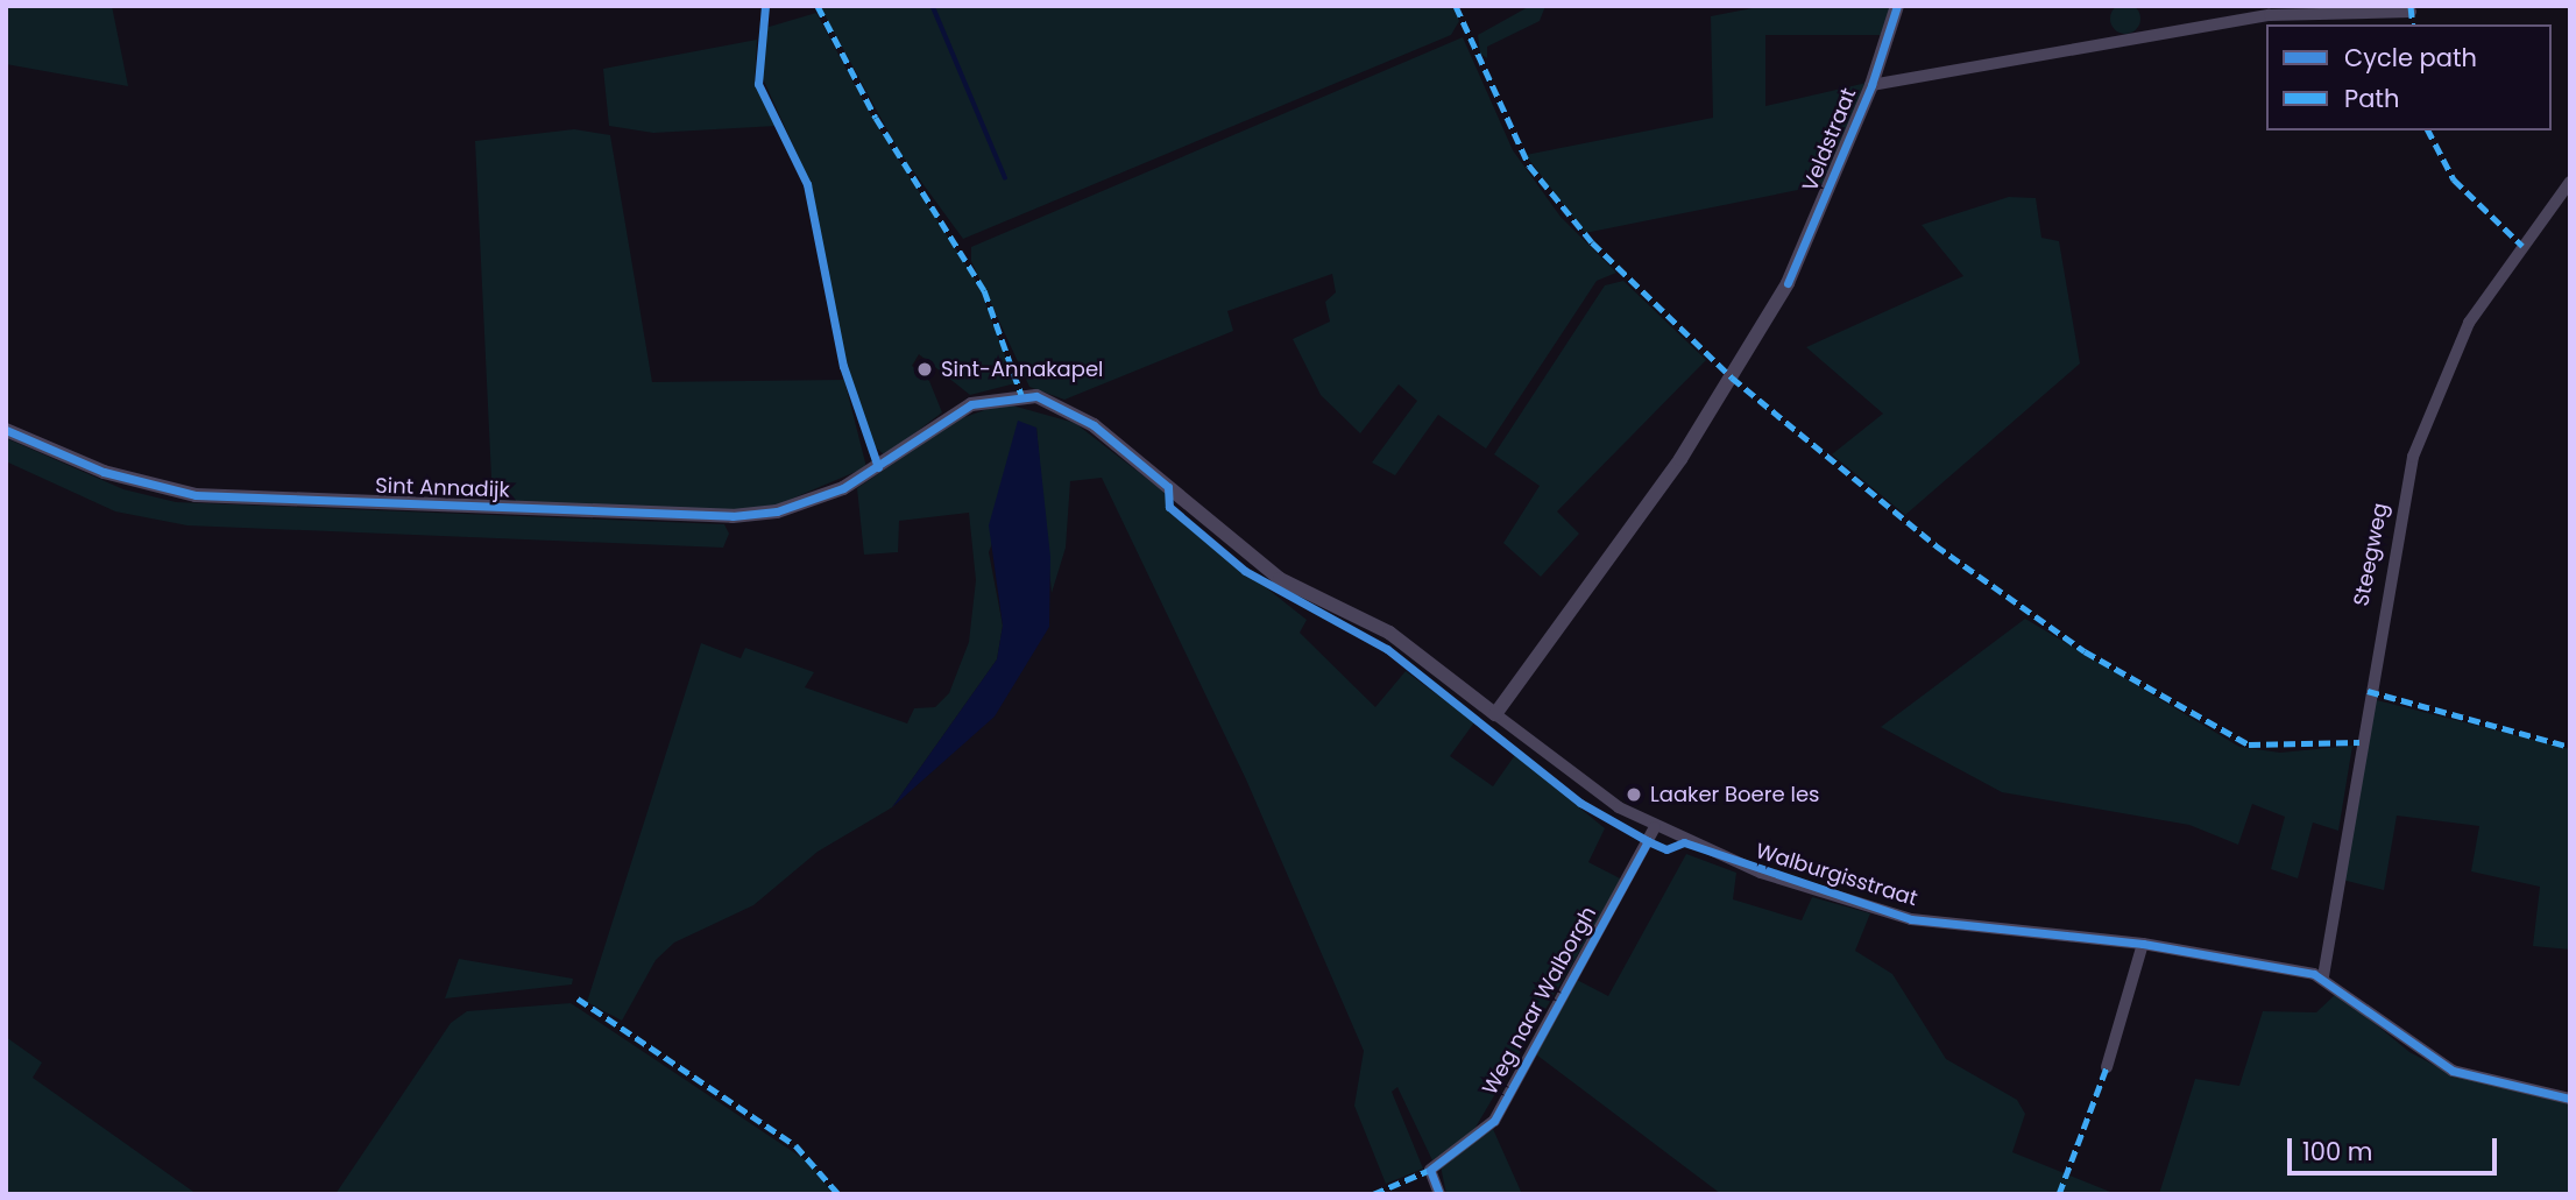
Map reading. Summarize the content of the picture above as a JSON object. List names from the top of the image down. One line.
{"streets":{"street":["Veldstraat","Sint Annadijk","Steegweg","Walburgisstraat","Weg naar Walborgh"]},"crossings":[["Veldstraat","Sint Annadijk"],["Veldstraat","Walburgisstraat"],["Sint Annadijk","Walburgisstraat"],["Steegweg","Walburgisstraat"],["Walburgisstraat","Weg naar Walborgh"]],"places":["Sint-Annakapel","Laaker Boere Ies"],"legend":["Cycle path","Path"],"scale_bar":"100 m"}
